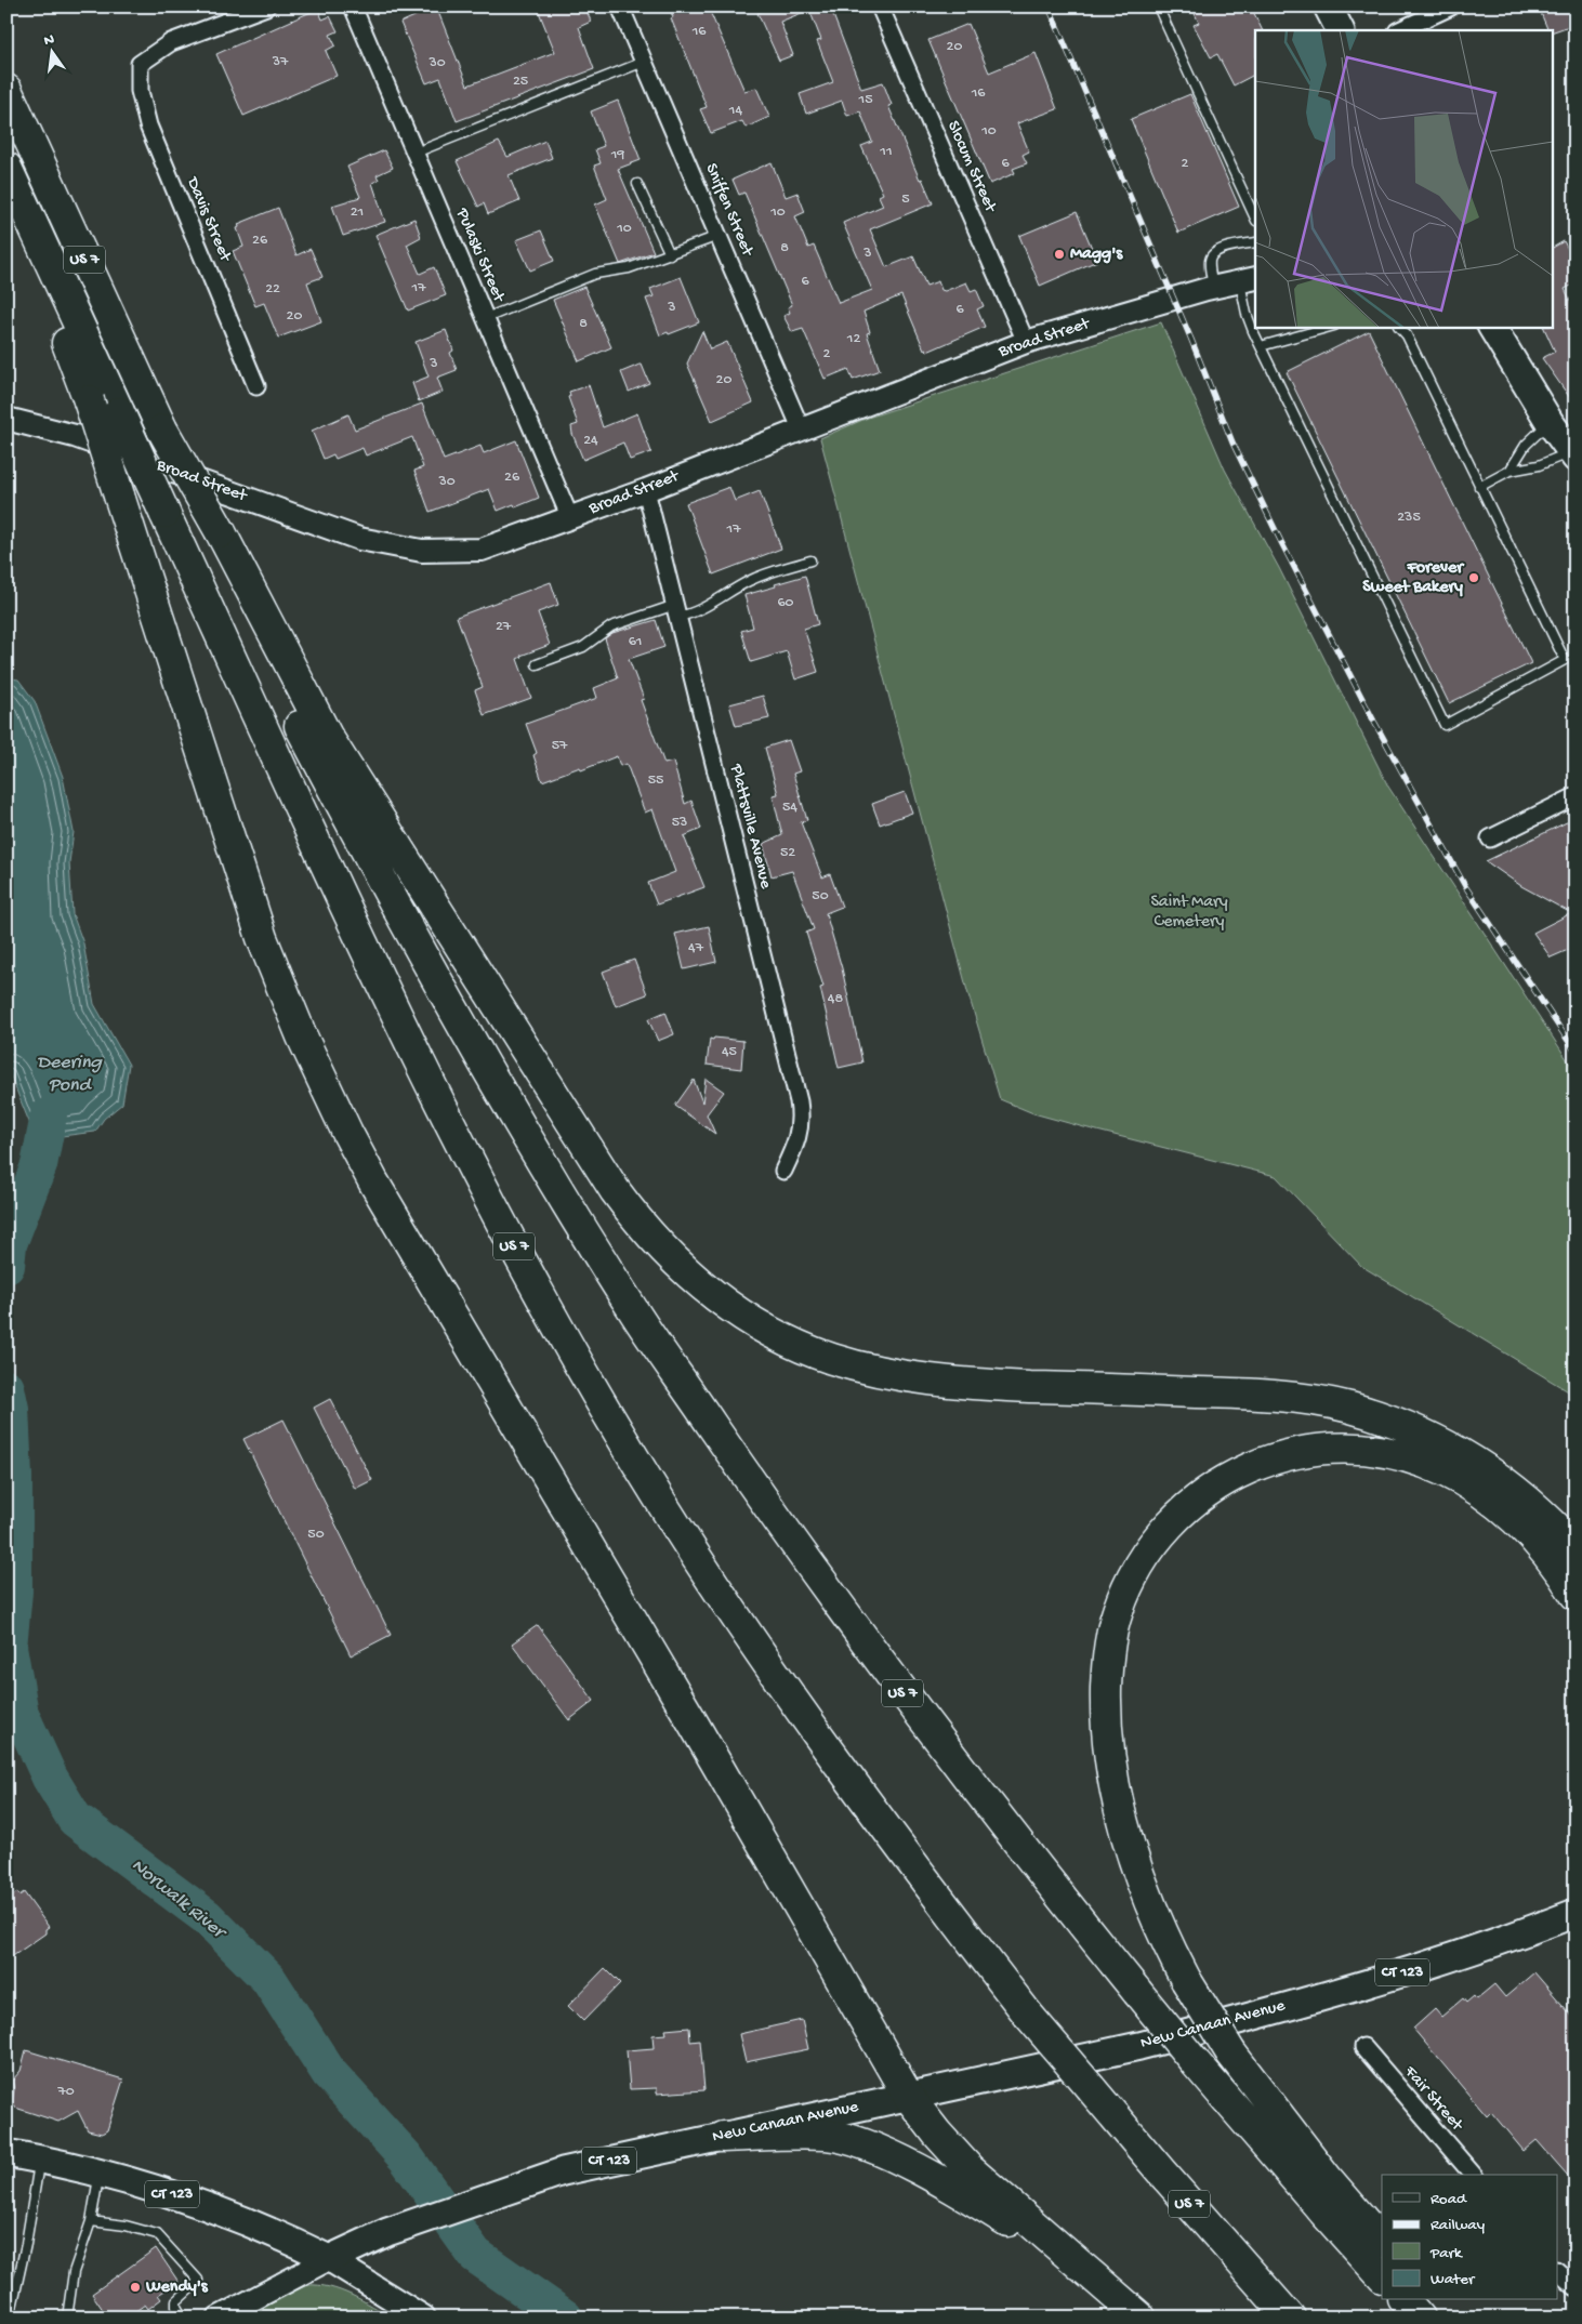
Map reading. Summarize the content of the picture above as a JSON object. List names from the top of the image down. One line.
{"streets":{"highway":["US 7"],"main road":["CT 123","New Canaan Avenue"],"street":["Slocum Street","Sniffen Street","Davis Street","Pulaski Street","Broad Street","Plattsville Avenue","Fair Street"]},"crossings":[["Slocum Street","Broad Street"],["Sniffen Street","Broad Street"],["Pulaski Street","Broad Street"],["Broad Street","Plattsville Avenue"],["CT 123","New Canaan Avenue"]],"water":["Deering Pond","Norwalk River"],"parks":["Saint Mary Cemetery"],"places":["Magg's","Forever Sweet Bakery","Wendy's"],"house_numbers":["16","20","37","30","25","16","15","14","10","11","19","6","2","5","21","10","10","26","8","3","6","17","22","3","6","20","8","12","2","3","20","24","26","30","235","17","60","27","61","57","55","54","53","52","50","47","48","45","50","70"],"legend":["Road","Railway","Park","Water"],"north":"top"}
